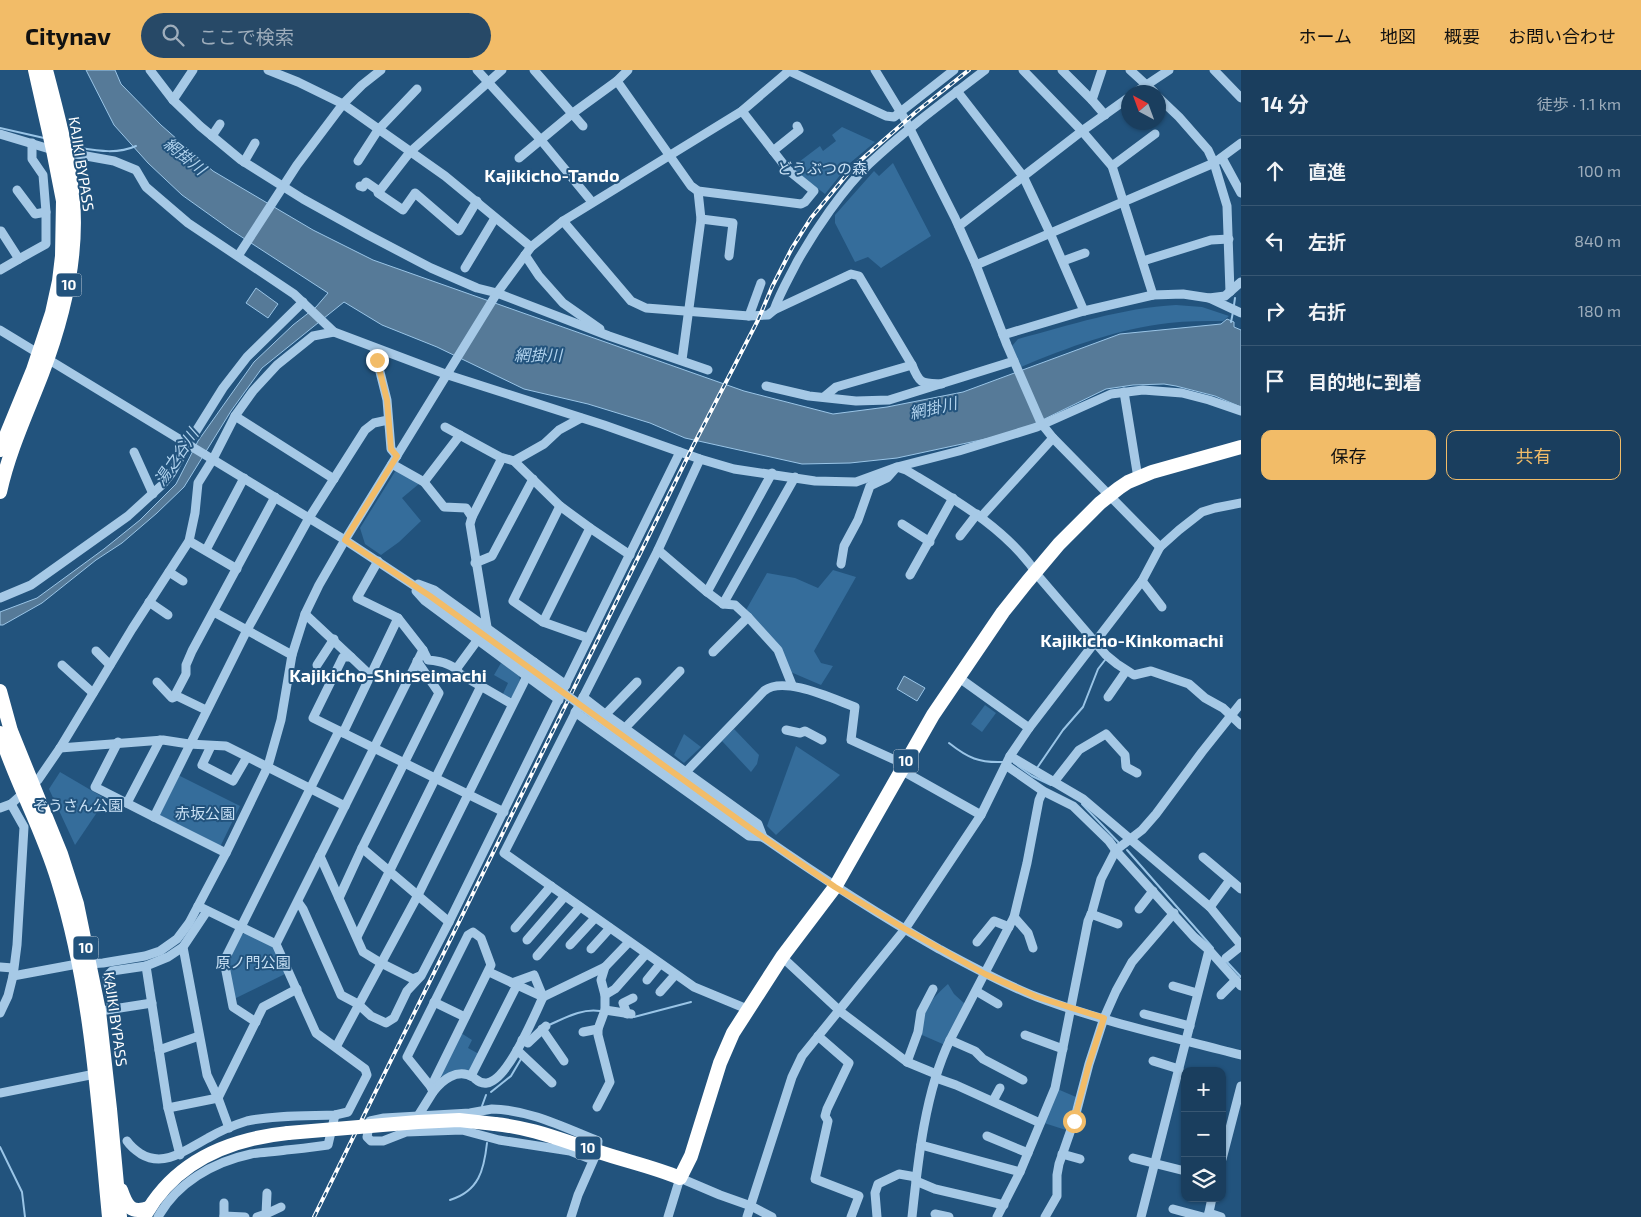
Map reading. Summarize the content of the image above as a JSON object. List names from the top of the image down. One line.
{"streets":{"highway":["KAJIKI BYPASS","10"]},"crossings":[["KAJIKI BYPASS","10"]],"districts":["Kajikicho-Tando","Kajikicho-Kinkomachi","Kajikicho-Shinseimachi"],"water":["網掛川","湯之谷川"],"parks":["どうぶつの森","ぞうさん公園","赤坂公園","原ノ門公園"],"north":"top left","page":{"header":"Citynav","search":"ここで検索","nav":["ホーム","地図","概要","お問い合わせ"],"heading":["14 分","徒歩 · 1.1 km"],"list":[["直進","100 m"],["左折","840 m"],["右折","180 m"],"目的地に到着"],"buttons":["保存","共有"],"map_buttons":["+","−"]}}
